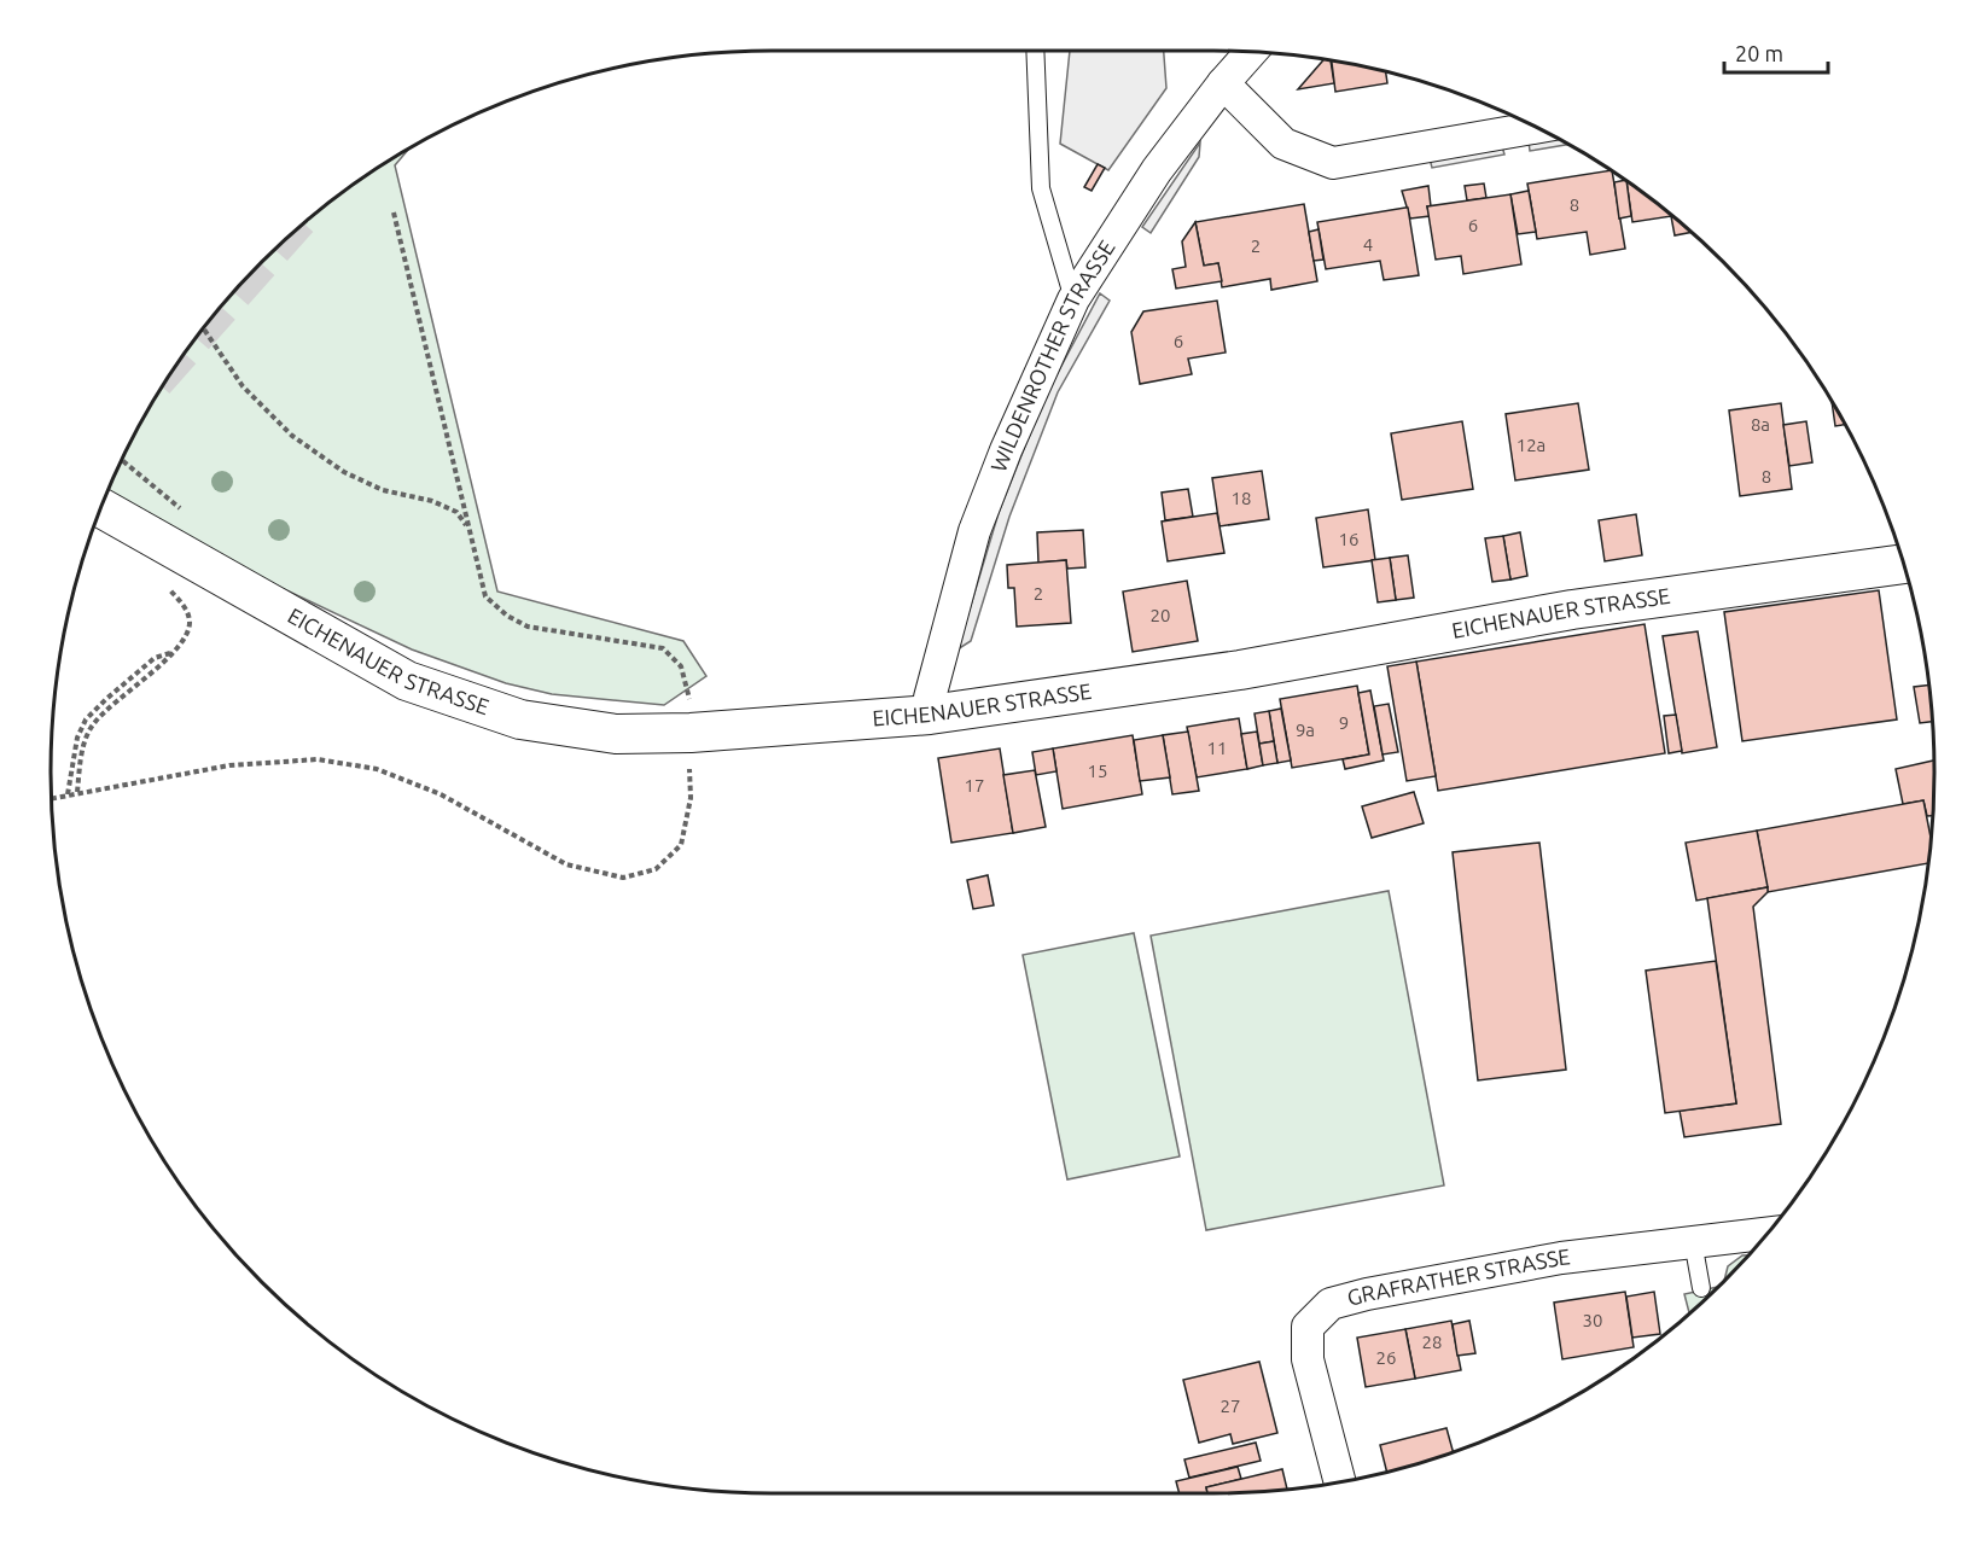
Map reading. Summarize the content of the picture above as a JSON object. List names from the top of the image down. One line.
{"streets":{"street":["WILDENROTHER STRASSE","EICHENAUER STRASSE","GRAFRATHER STRASSE"]},"crossings":[["WILDENROTHER STRASSE","EICHENAUER STRASSE"]],"house_numbers":["8","6","4","2","6","8a","12a","8","18","16","2","20","9","9a","11","15","17","30","28","26","27"],"scale_bar":"20 m"}
